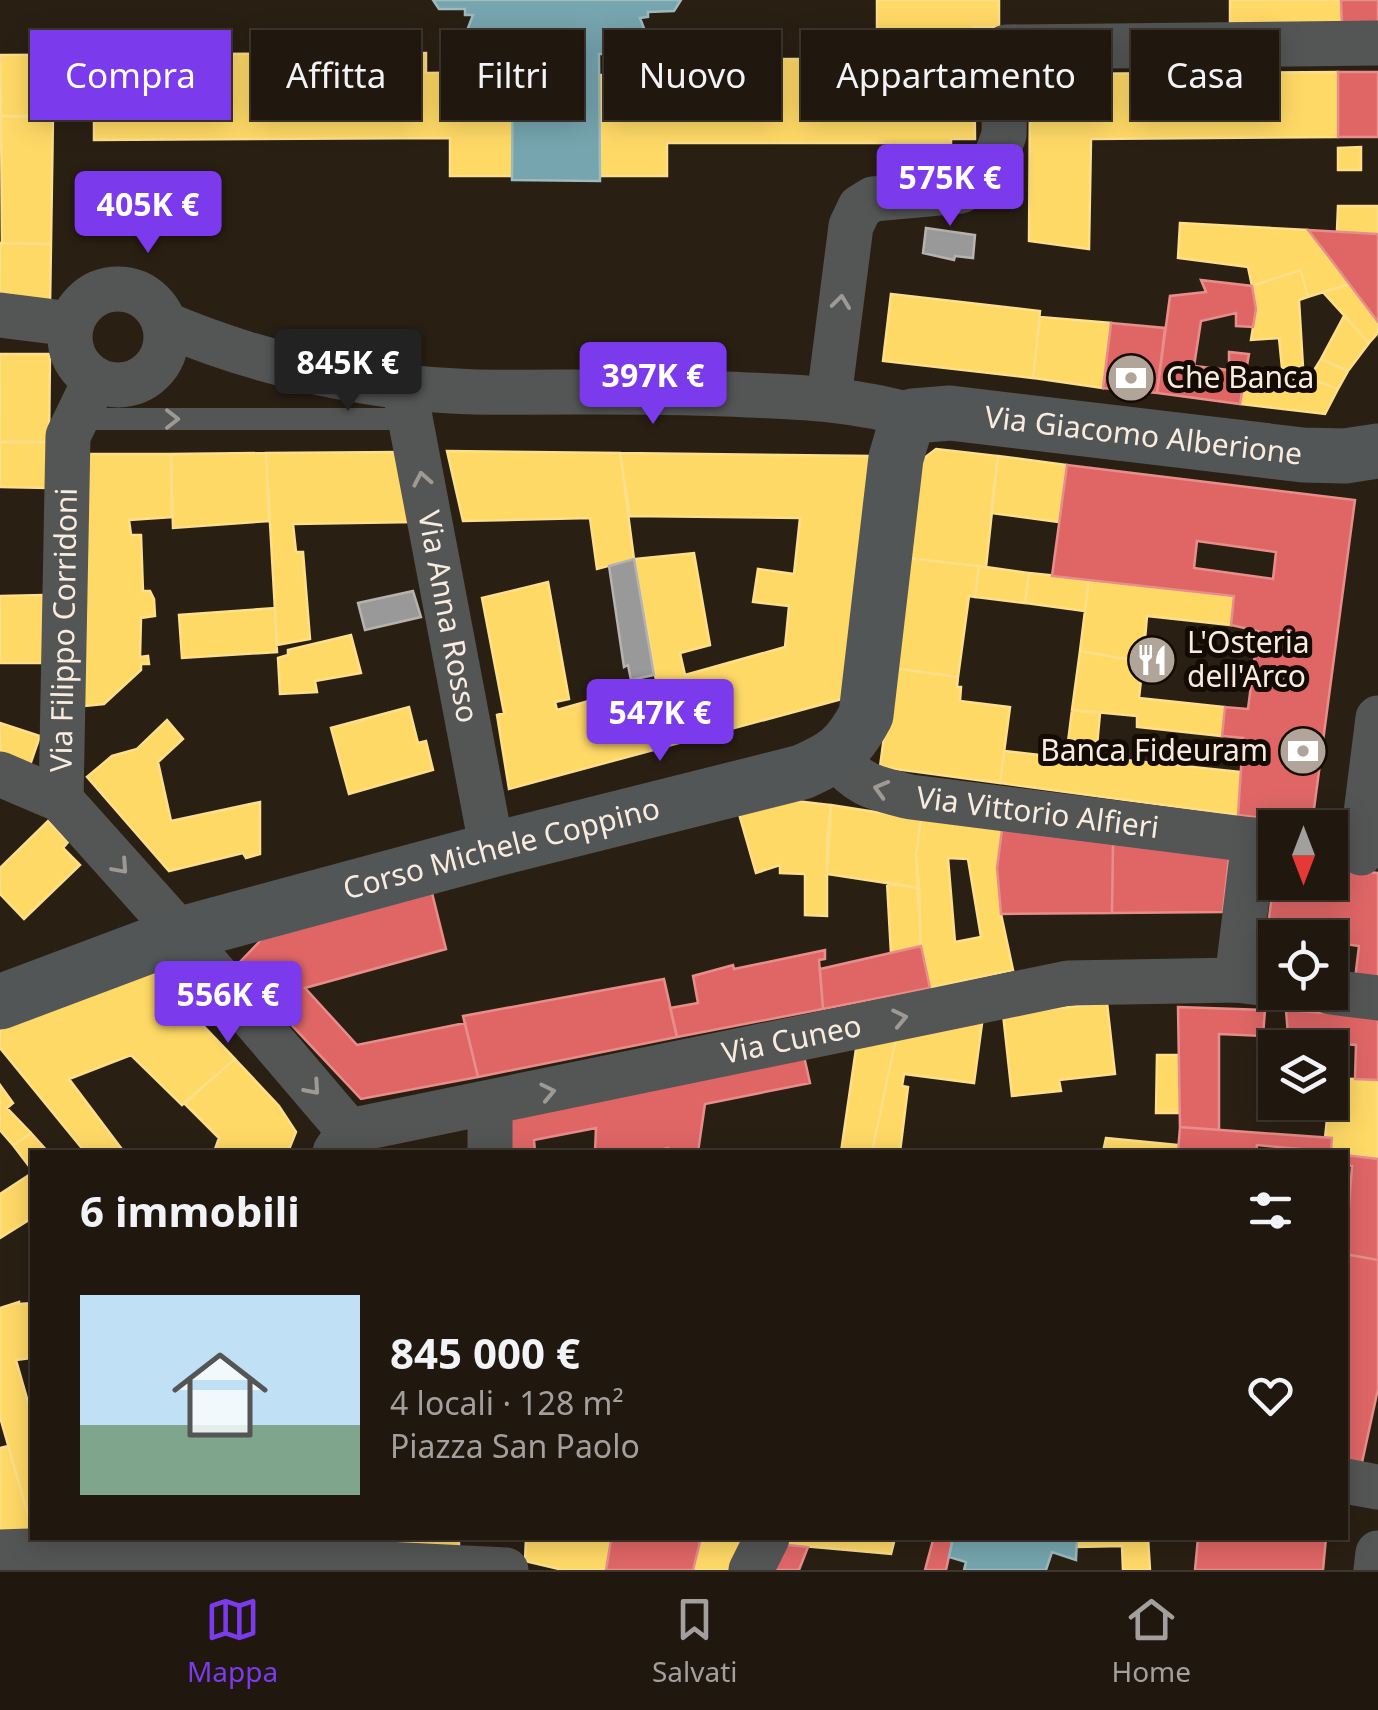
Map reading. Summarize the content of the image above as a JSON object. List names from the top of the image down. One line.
{"streets":{"main road":["Via Giacomo Alberione","Corso Michele Coppino"],"street":["Via Anna Rosso","Via Filippo Corridoni","Via Vittorio Alfieri","Via Cuneo"]},"crossings":[["Via Anna Rosso","Corso Michele Coppino"],["Via Filippo Corridoni","Corso Michele Coppino"],["Via Filippo Corridoni","Via Cuneo"],["Via Vittorio Alfieri","Corso Michele Coppino"]],"one_way":["Via Anna Rosso","Via Filippo Corridoni","Via Vittorio Alfieri","Via Cuneo"],"places":{"bank":["Che Banca","Banca Fideuram"],"restaurant":["L'Osteria dell'Arco"]},"north":"bottom","page":{"chip":["Compra","Affitta","Filtri","Nuovo","Appartamento","Casa"],"price":["575K €","405K €","845K €","397K €","547K €","556K €"],"heading":"6 immobili","list":[{"name":"845 000 €","note":"4 locali · 128 m² · Piazza San Paolo"}],"tabs":["Mappa","Salvati","Home"]}}
